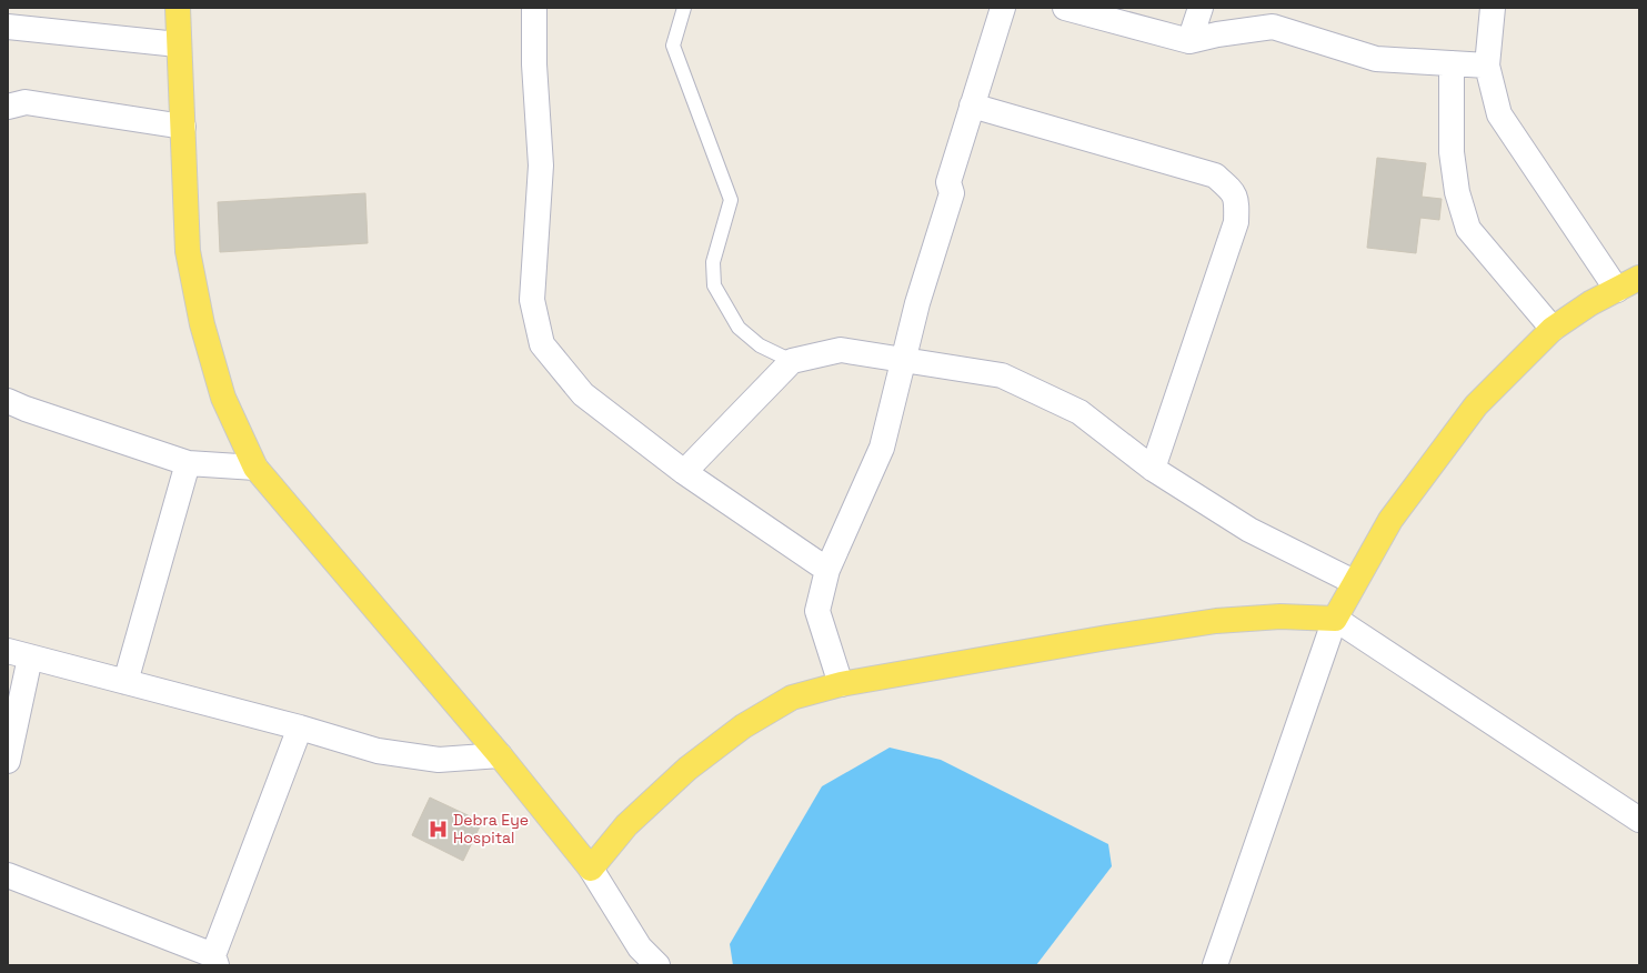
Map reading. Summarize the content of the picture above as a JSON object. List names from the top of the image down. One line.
{"places":{"hospital":["Debra Eye Hospital"]}}
